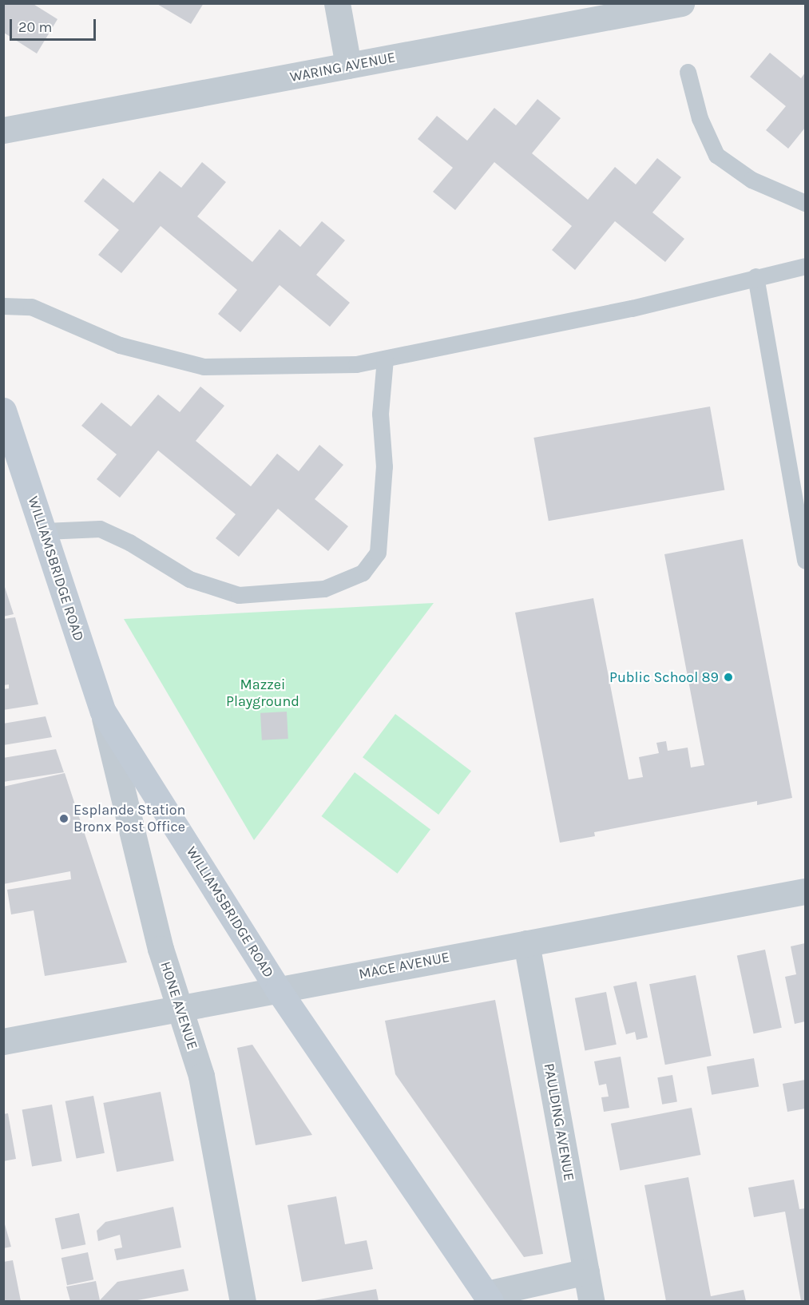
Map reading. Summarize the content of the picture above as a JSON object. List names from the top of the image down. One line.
{"streets":{"main road":["WILLIAMSBRIDGE ROAD"],"street":["WARING AVENUE","MACE AVENUE","HONE AVENUE","PAULDING AVENUE"]},"crossings":[["WILLIAMSBRIDGE ROAD","MACE AVENUE"],["WILLIAMSBRIDGE ROAD","HONE AVENUE"],["MACE AVENUE","HONE AVENUE"],["MACE AVENUE","PAULDING AVENUE"]],"parks":["Mazzei Playground"],"places":["Public School 89","Esplande Station Bronx Post Office"],"scale_bar":"20 m"}
